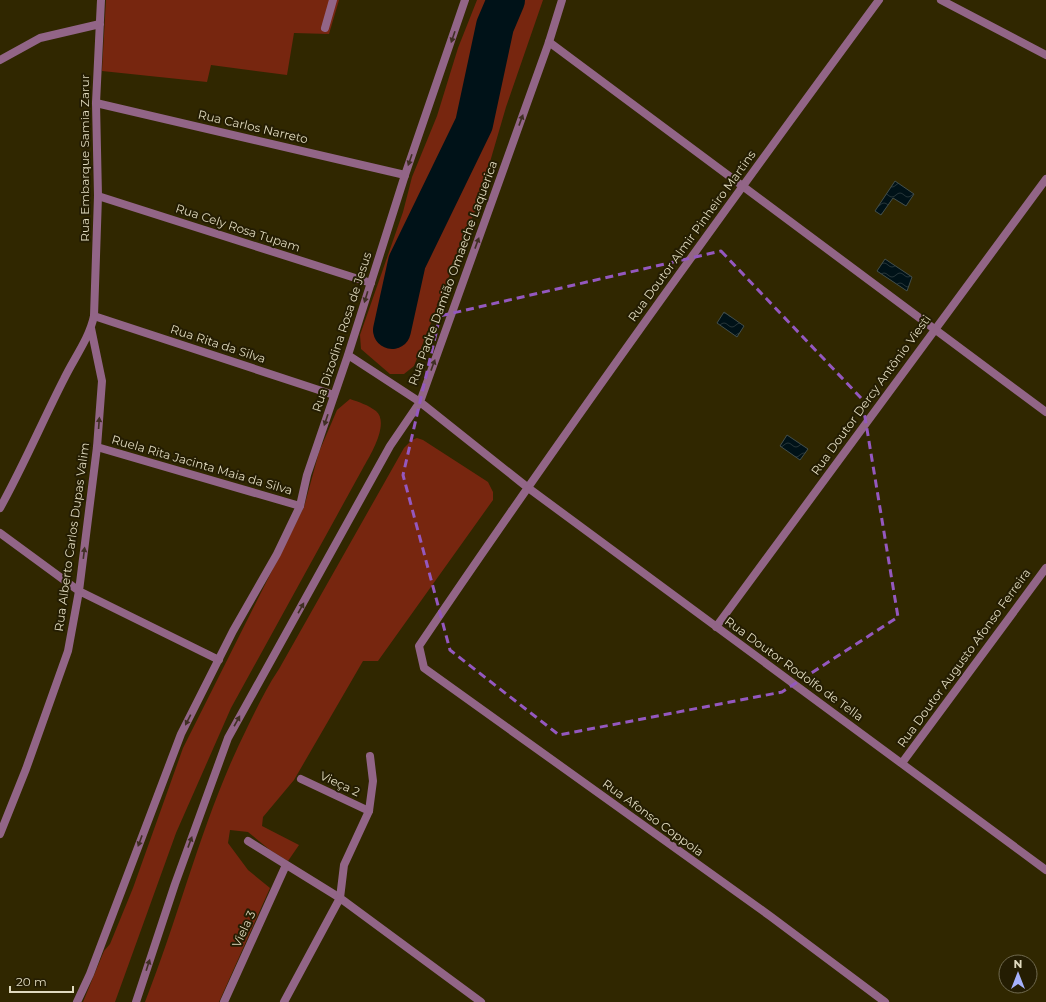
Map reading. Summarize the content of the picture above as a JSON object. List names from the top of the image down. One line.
{"streets":{"street":["Rua Carlos Narreto","Rua Embarque Samia Zarur","Rua Cely Rosa Tupam","Rua Doutor Almir Pinheiro Martins","Rua Padre Damião Omaeche Laquerica","Rua Dizodina Rosa de Jesus","Rua Rita da Silva","Rua Doutor Dercy Antônio Viesti","Ruela Rita Jacinta Maia da Silva","Rua Alberto Carlos Dupas Valim","Rua Doutor Augusto Afonso Ferreira","Rua Doutor Rodolfo de Tella","Vieça 2","Rua Afonso Coppola","Viela 3"]},"crossings":[["Rua Carlos Narreto","Rua Embarque Samia Zarur"],["Rua Carlos Narreto","Rua Dizodina Rosa de Jesus"],["Rua Embarque Samia Zarur","Rua Cely Rosa Tupam"],["Rua Embarque Samia Zarur","Rua Rita da Silva"],["Rua Embarque Samia Zarur","Rua Alberto Carlos Dupas Valim"],["Rua Cely Rosa Tupam","Rua Dizodina Rosa de Jesus"],["Rua Doutor Almir Pinheiro Martins","Rua Padre Damião Omaeche Laquerica"],["Rua Doutor Almir Pinheiro Martins","Rua Doutor Rodolfo de Tella"],["Rua Doutor Almir Pinheiro Martins","Rua Afonso Coppola"],["Rua Padre Damião Omaeche Laquerica","Rua Doutor Rodolfo de Tella"],["Rua Padre Damião Omaeche Laquerica","Rua Afonso Coppola"],["Rua Dizodina Rosa de Jesus","Rua Rita da Silva"],["Rua Dizodina Rosa de Jesus","Ruela Rita Jacinta Maia da Silva"],["Rua Doutor Dercy Antônio Viesti","Rua Doutor Rodolfo de Tella"],["Ruela Rita Jacinta Maia da Silva","Rua Alberto Carlos Dupas Valim"],["Rua Doutor Augusto Afonso Ferreira","Rua Doutor Rodolfo de Tella"],["Rua Doutor Rodolfo de Tella","Rua Afonso Coppola"]],"one_way":["Rua Padre Damião Omaeche Laquerica"],"scale_bar":"20 m","north":"top"}
